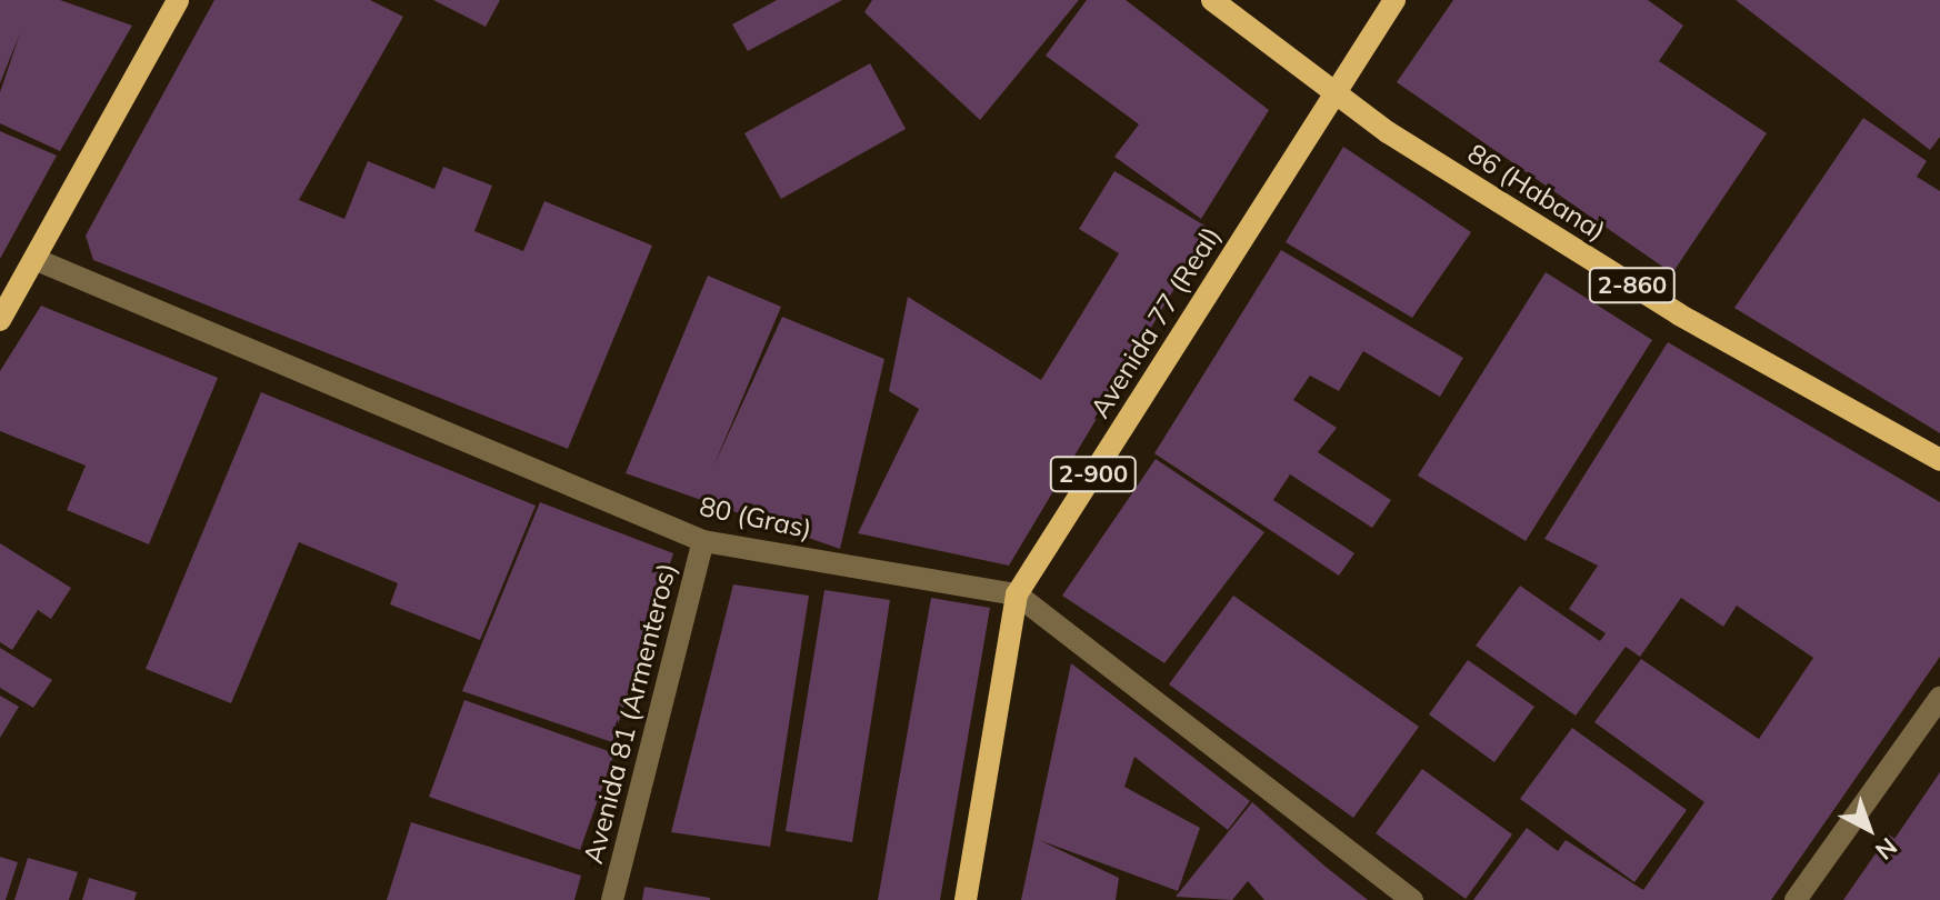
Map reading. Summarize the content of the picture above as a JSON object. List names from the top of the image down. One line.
{"streets":{"main road":["86 (Habana)","2-860","Avenida 77 (Real)","2-900"],"street":["80 (Gras)","Avenida 81 (Armenteros)"]},"crossings":[["86 (Habana)","Avenida 77 (Real)"],["Avenida 77 (Real)","80 (Gras)"],["80 (Gras)","Avenida 81 (Armenteros)"]],"north":"bottom right"}
